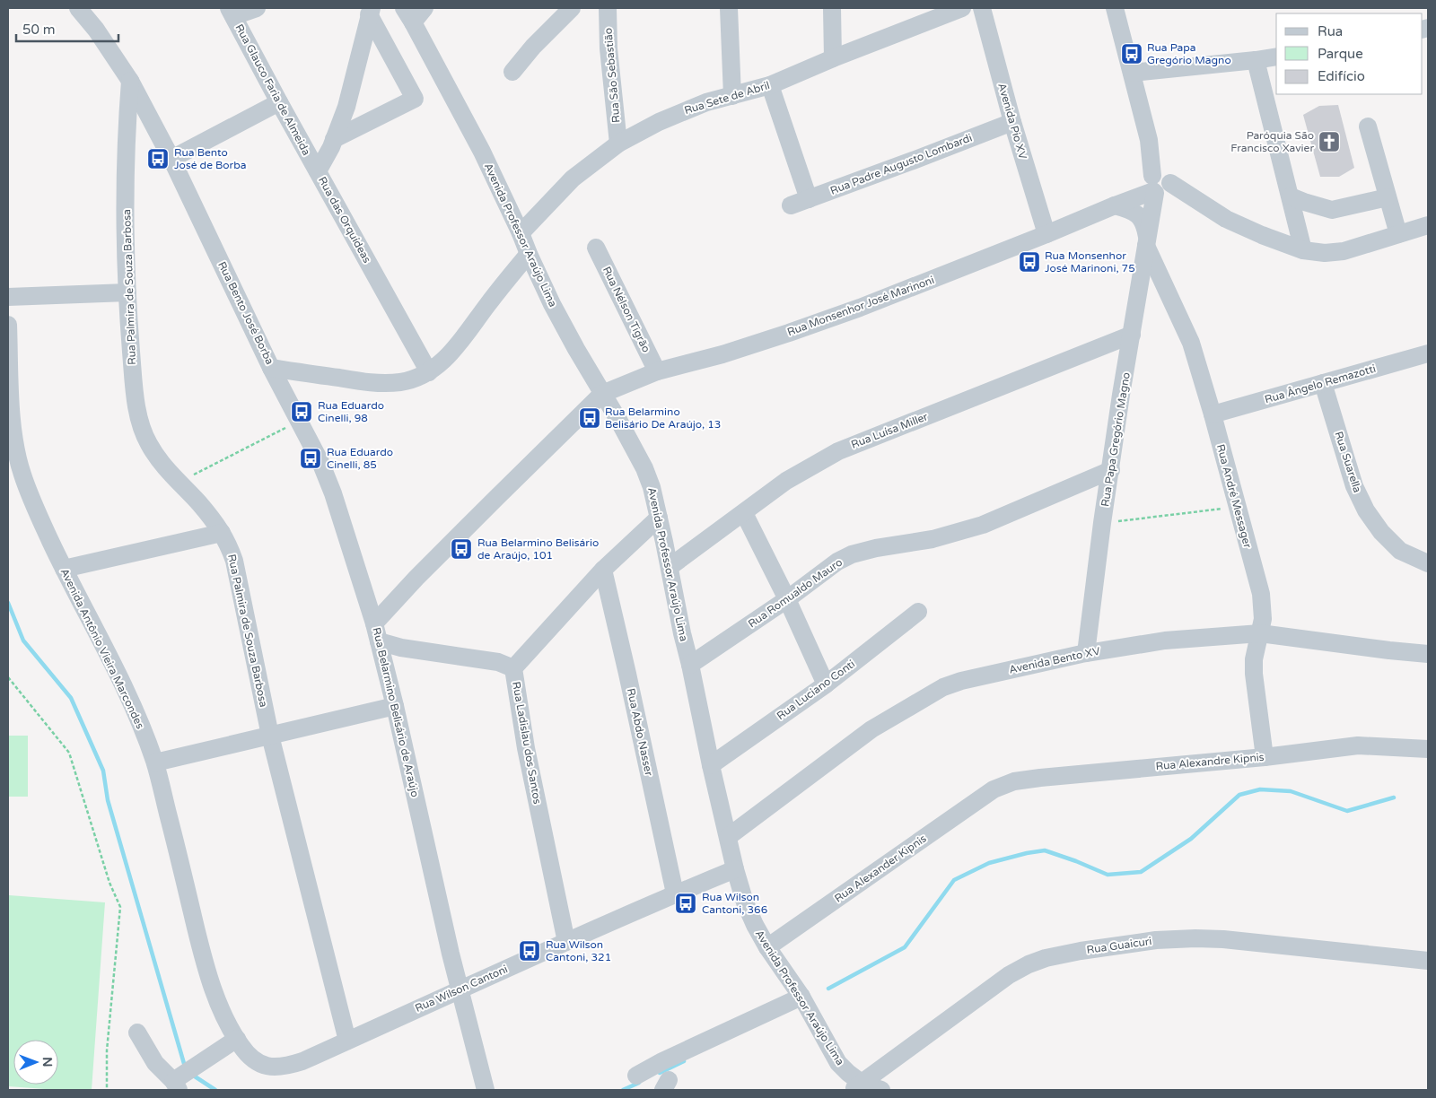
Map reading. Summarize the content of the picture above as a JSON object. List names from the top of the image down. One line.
{"streets":{"street":["Rua São Sebastião","Rua Glauco Faria de Almeida","Rua Sete de Abril","Avenida Pio XV","Rua Padre Augusto Lombardi","Rua das Orquídeas","Avenida Professor Araújo Lima","Rua Palmira de Souza Barbosa","Rua Monsenhor José Marinoni","Rua Nélson Tigrão","Rua Bento José Borba","Rua Ângelo Remazotti","Rua Luísa Miller","Rua Papa Gregório Magno","Rua Suarella","Rua André Messager","Rua Romualdo Mauro","Avenida Antônio Vieira Marcondes","Avenida Bento XV","Rua Luciano Conti","Rua Belarmino Belisário de Araújo","Rua Abdo Nasser","Rua Ladislau dos Santos","Rua Alexandre Kipnis","Rua Alexander Kipnis","Rua Guaicuri","Rua Wilson Cantoni"]},"crossings":[["Rua São Sebastião","Rua Sete de Abril"],["Rua Glauco Faria de Almeida","Rua das Orquídeas"],["Rua Sete de Abril","Avenida Professor Araújo Lima"],["Avenida Pio XV","Rua Padre Augusto Lombardi"],["Avenida Pio XV","Rua Monsenhor José Marinoni"],["Rua das Orquídeas","Rua Bento José Borba"],["Avenida Professor Araújo Lima","Rua Monsenhor José Marinoni"],["Avenida Professor Araújo Lima","Rua Bento José Borba"],["Avenida Professor Araújo Lima","Rua Luísa Miller"],["Avenida Professor Araújo Lima","Rua Romualdo Mauro"],["Avenida Professor Araújo Lima","Avenida Bento XV"],["Avenida Professor Araújo Lima","Rua Luciano Conti"],["Avenida Professor Araújo Lima","Rua Belarmino Belisário de Araújo"],["Avenida Professor Araújo Lima","Rua Ladislau dos Santos"],["Avenida Professor Araújo Lima","Rua Alexander Kipnis"],["Avenida Professor Araújo Lima","Rua Guaicuri"],["Avenida Professor Araújo Lima","Rua Wilson Cantoni"],["Rua Palmira de Souza Barbosa","Rua Bento José Borba"],["Rua Palmira de Souza Barbosa","Rua Wilson Cantoni"],["Rua Monsenhor José Marinoni","Rua Nélson Tigrão"],["Rua Monsenhor José Marinoni","Rua Papa Gregório Magno"],["Rua Monsenhor José Marinoni","Rua André Messager"],["Rua Monsenhor José Marinoni","Rua Belarmino Belisário de Araújo"],["Rua Ângelo Remazotti","Rua Suarella"],["Rua Ângelo Remazotti","Rua André Messager"],["Rua Luísa Miller","Rua Papa Gregório Magno"],["Rua Papa Gregório Magno","Rua André Messager"],["Rua Papa Gregório Magno","Rua Romualdo Mauro"],["Rua Papa Gregório Magno","Avenida Bento XV"],["Rua André Messager","Avenida Bento XV"],["Rua André Messager","Rua Alexandre Kipnis"],["Avenida Antônio Vieira Marcondes","Rua Wilson Cantoni"],["Rua Belarmino Belisário de Araújo","Rua Wilson Cantoni"],["Rua Abdo Nasser","Rua Ladislau dos Santos"],["Rua Abdo Nasser","Rua Wilson Cantoni"],["Rua Ladislau dos Santos","Rua Wilson Cantoni"],["Rua Alexandre Kipnis","Rua Alexander Kipnis"]],"places":{"bus stop":["Rua Papa Gregório Magno","Rua Bento José de Borba","Rua Monsenhor José Marinoni, 75","Rua Eduardo Cinelli, 98","Rua Belarmino Belisário De Araújo, 13","Rua Eduardo Cinelli, 85","Rua Belarmino Belisário de Araújo, 101","Rua Wilson Cantoni, 366","Rua Wilson Cantoni, 321"],"church":["Paróquia São Francisco Xavier"]},"legend":["Rua","Parque","Edifício"],"scale_bar":"50 m","north":"right"}
